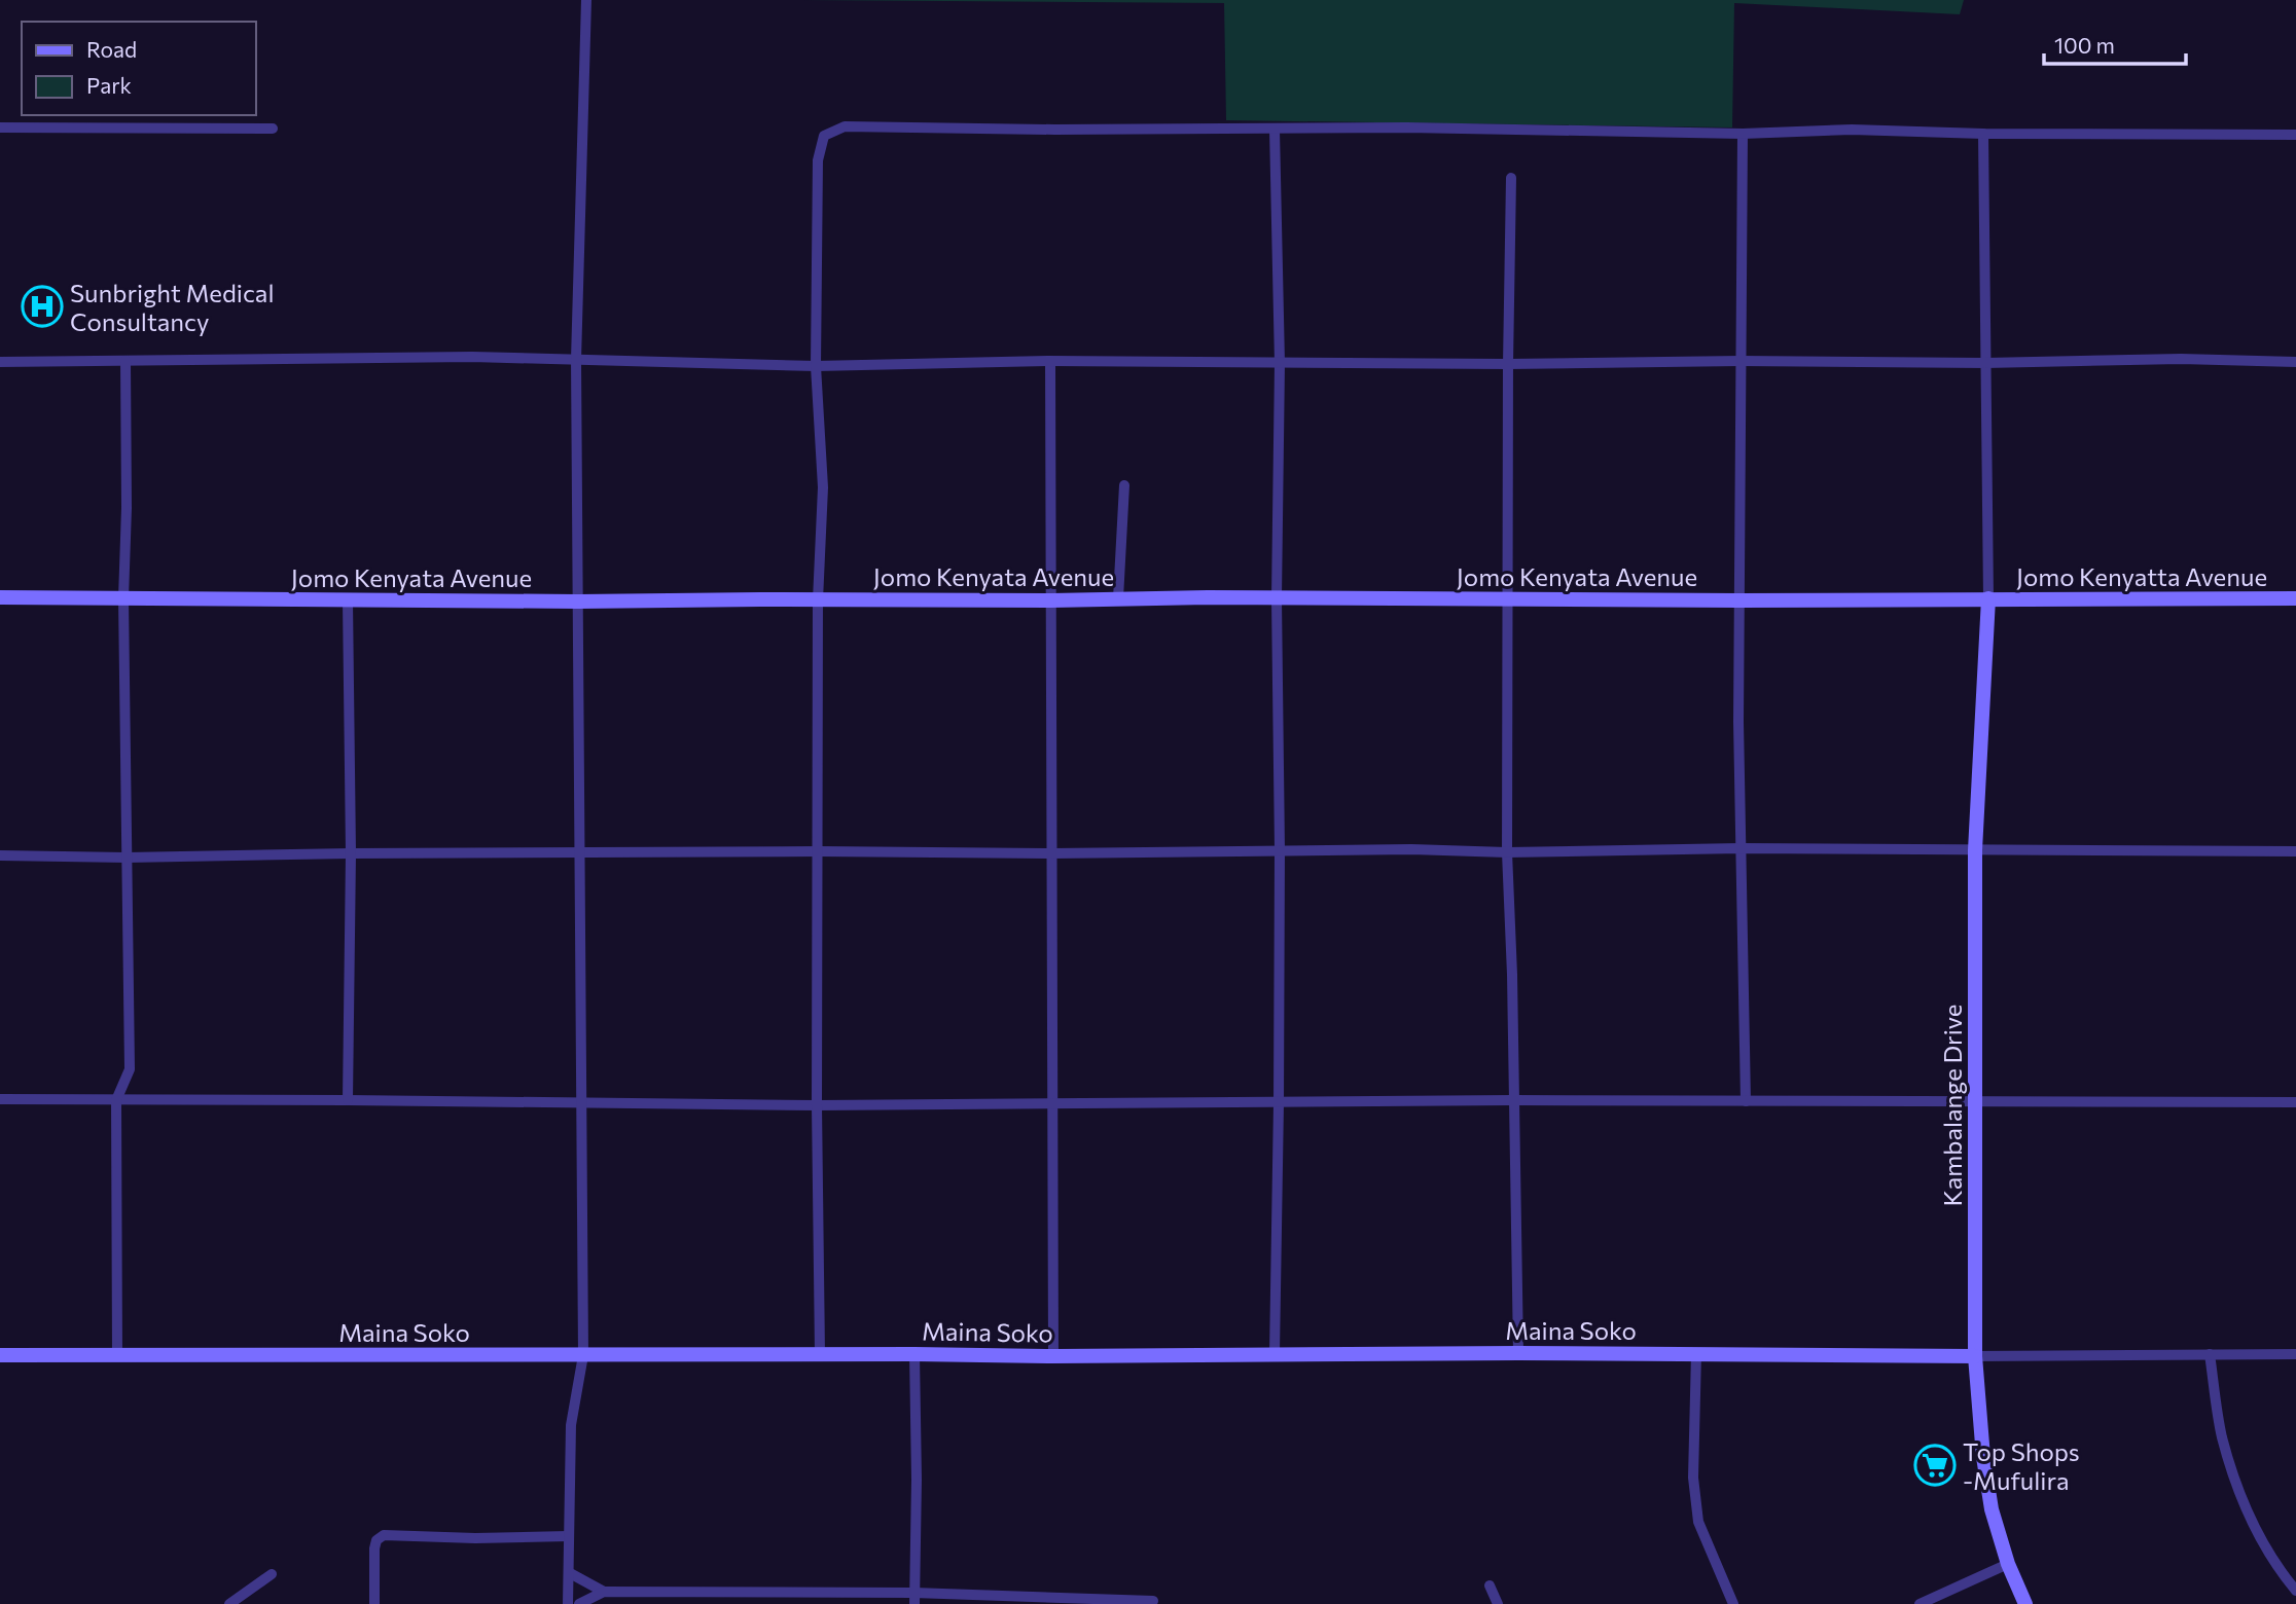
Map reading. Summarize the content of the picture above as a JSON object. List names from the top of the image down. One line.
{"streets":{"street":["Jomo Kenyata Avenue","Jomo Kenyatta Avenue","Kambalange Drive","Maina Soko"]},"crossings":[["Jomo Kenyata Avenue","Jomo Kenyatta Avenue"],["Jomo Kenyata Avenue","Kambalange Drive"],["Jomo Kenyatta Avenue","Kambalange Drive"],["Kambalange Drive","Maina Soko"]],"places":{"hospital":["Sunbright Medical Consultancy"],"supermarket":["Top Shops -Mufulira"]},"legend":["Road","Park"],"scale_bar":"100 m"}
